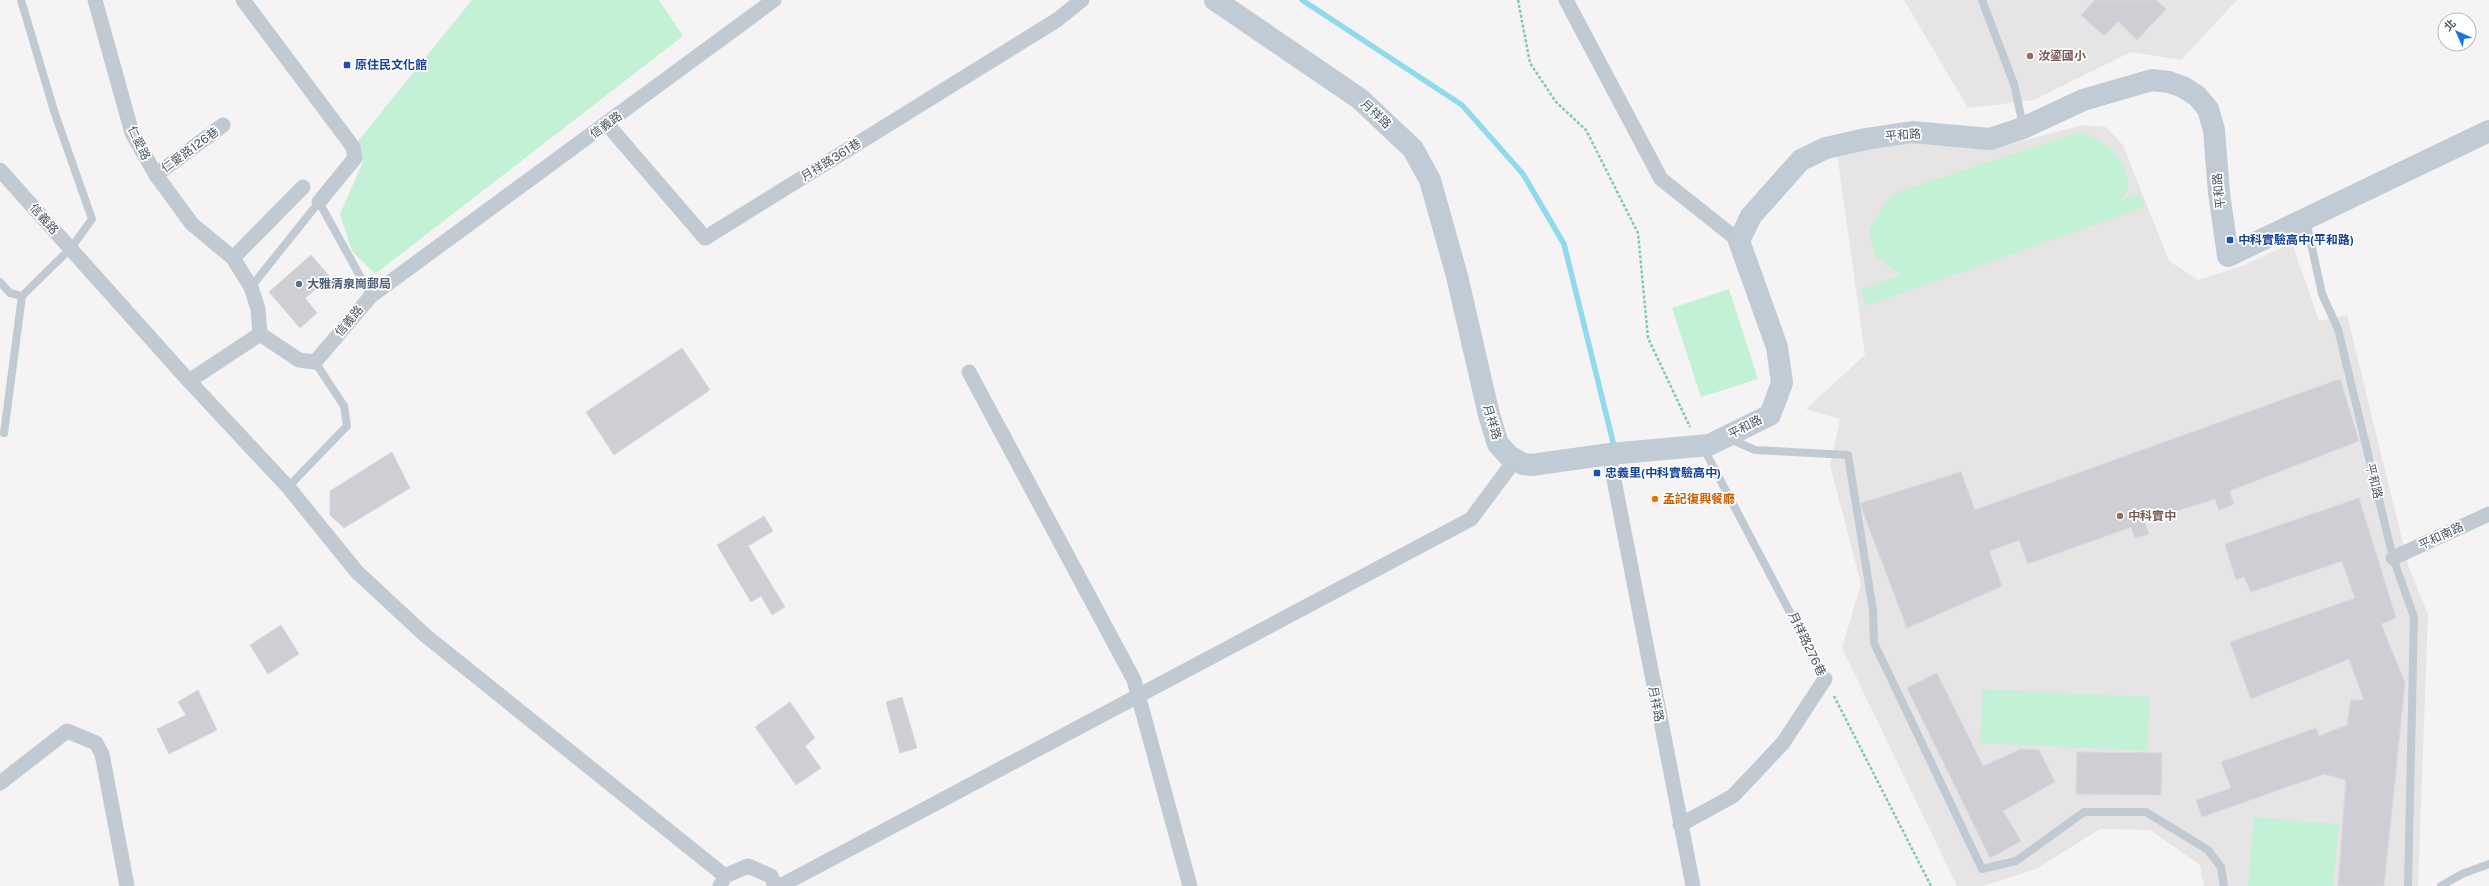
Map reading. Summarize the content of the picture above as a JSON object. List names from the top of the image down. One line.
{"streets":{"street":["月祥路","信義路","平和路","仁愛路","仁愛路126巷","月祥路361巷","平和南路","月祥路276巷"]},"crossings":[["月祥路","平和路"],["月祥路","月祥路276巷"],["信義路","月祥路361巷"],["平和路","平和南路"],["平和路","月祥路276巷"],["仁愛路","仁愛路126巷"]],"places":{"other":["汝鎏國小","大雅清泉崗郵局","孟記復興餐廳","中科實中"],"transit":["原住民文化館","中科實驗高中(平和路)","忠義里(中科實驗高中)"]},"north":"top left"}
